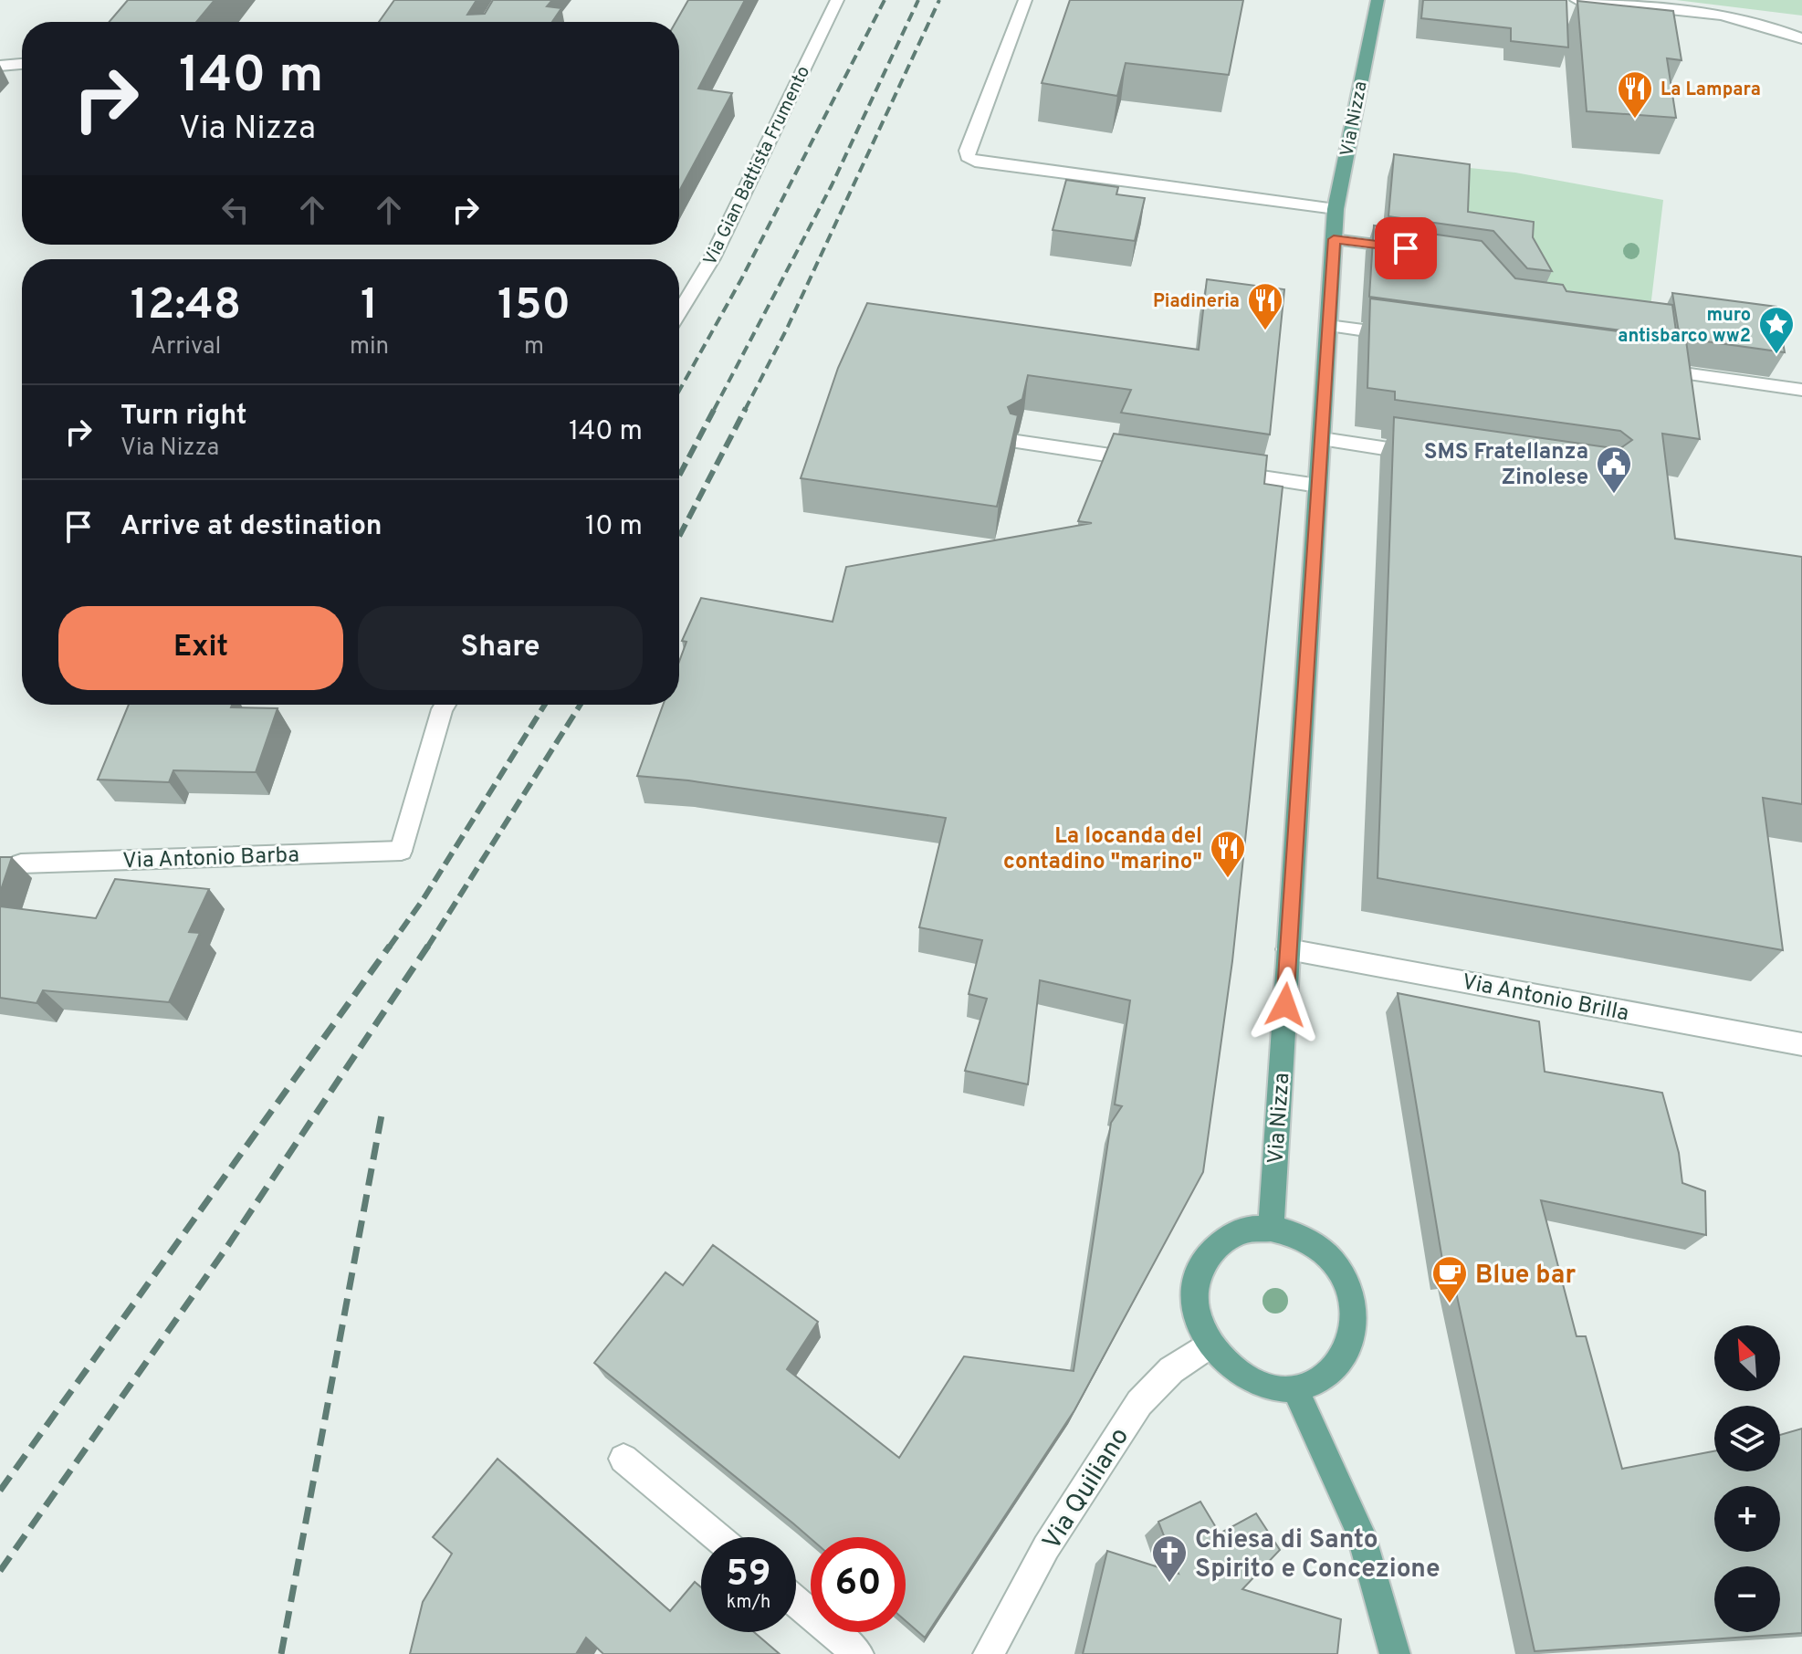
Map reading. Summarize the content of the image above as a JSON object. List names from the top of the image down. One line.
{"streets":{"main road":["Via Nizza"],"street":["Via Gian Battista Frumento","Via Antonio Barba","Via Antonio Brilla","Via Quiliano"]},"crossings":[["Via Nizza","Via Antonio Brilla"],["Via Nizza","Via Quiliano"]],"places":{"restaurant":["La Lampara","Piadineria","La locanda del contadino \"marino\""],"place":["muro antisbarco ww2"],"public building":["SMS Fratellanza Zinolese"],"cafe":["Blue bar"],"church":["Chiesa di Santo Spirito e Concezione"]},"north":"top left","page":{"turn":["140 m","Via Nizza"],"eta":["12:48","Arrival","1","min","150","m"],"list":[{"name":"Turn right","note":"Via Nizza","value":"140 m"},{"name":"Arrive at destination","value":"10 m"}],"buttons":["Exit","Share"],"map_buttons":["+","−"],"speed":"59 km/h","limit":"60"}}
